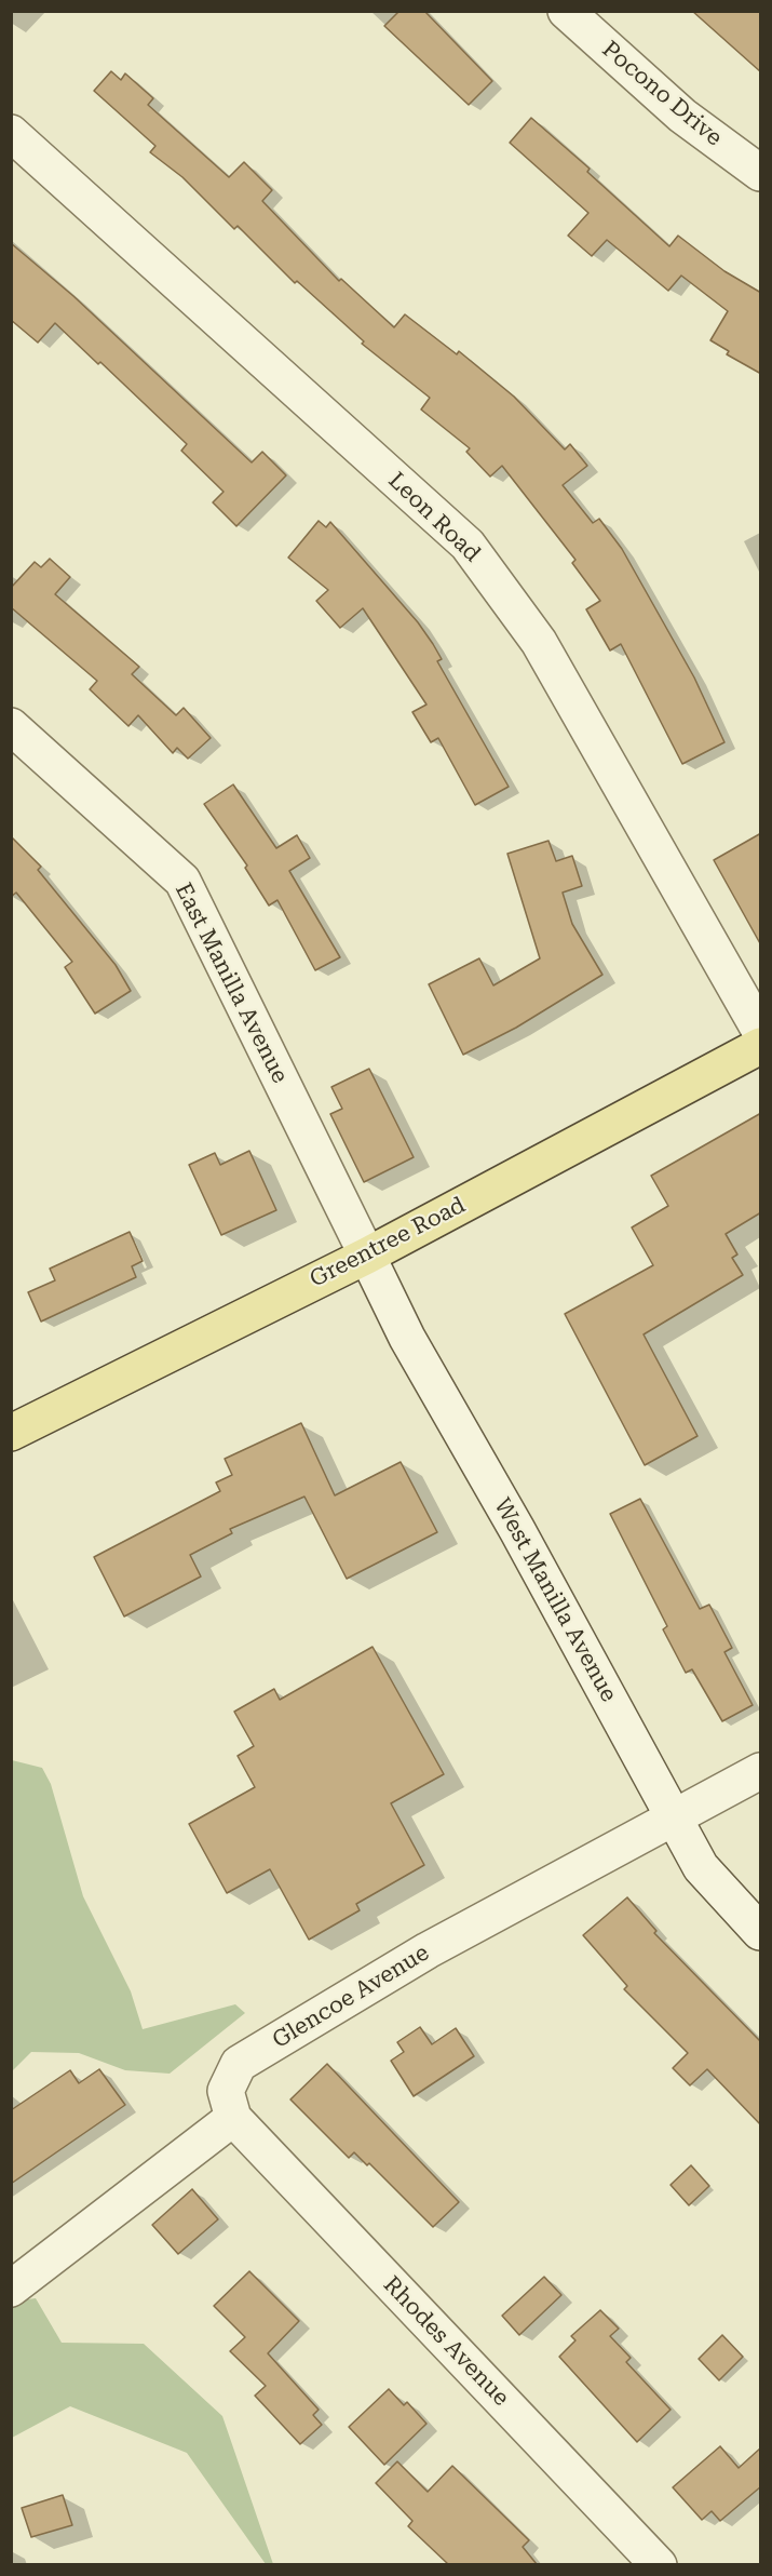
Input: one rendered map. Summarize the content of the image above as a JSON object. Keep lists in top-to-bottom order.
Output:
{
  "streets": {
    "main road": ["Greentree Road"],
    "street": [
      "Pocono Drive",
      "Leon Road",
      "East Manilla Avenue",
      "West Manilla Avenue",
      "Glencoe Avenue",
      "Rhodes Avenue"
    ]
  },
  "crossings": [
    ["East Manilla Avenue", "Greentree Road"],
    ["East Manilla Avenue", "West Manilla Avenue"],
    ["Greentree Road", "West Manilla Avenue"],
    ["West Manilla Avenue", "Glencoe Avenue"],
    ["Glencoe Avenue", "Rhodes Avenue"]
  ]
}
